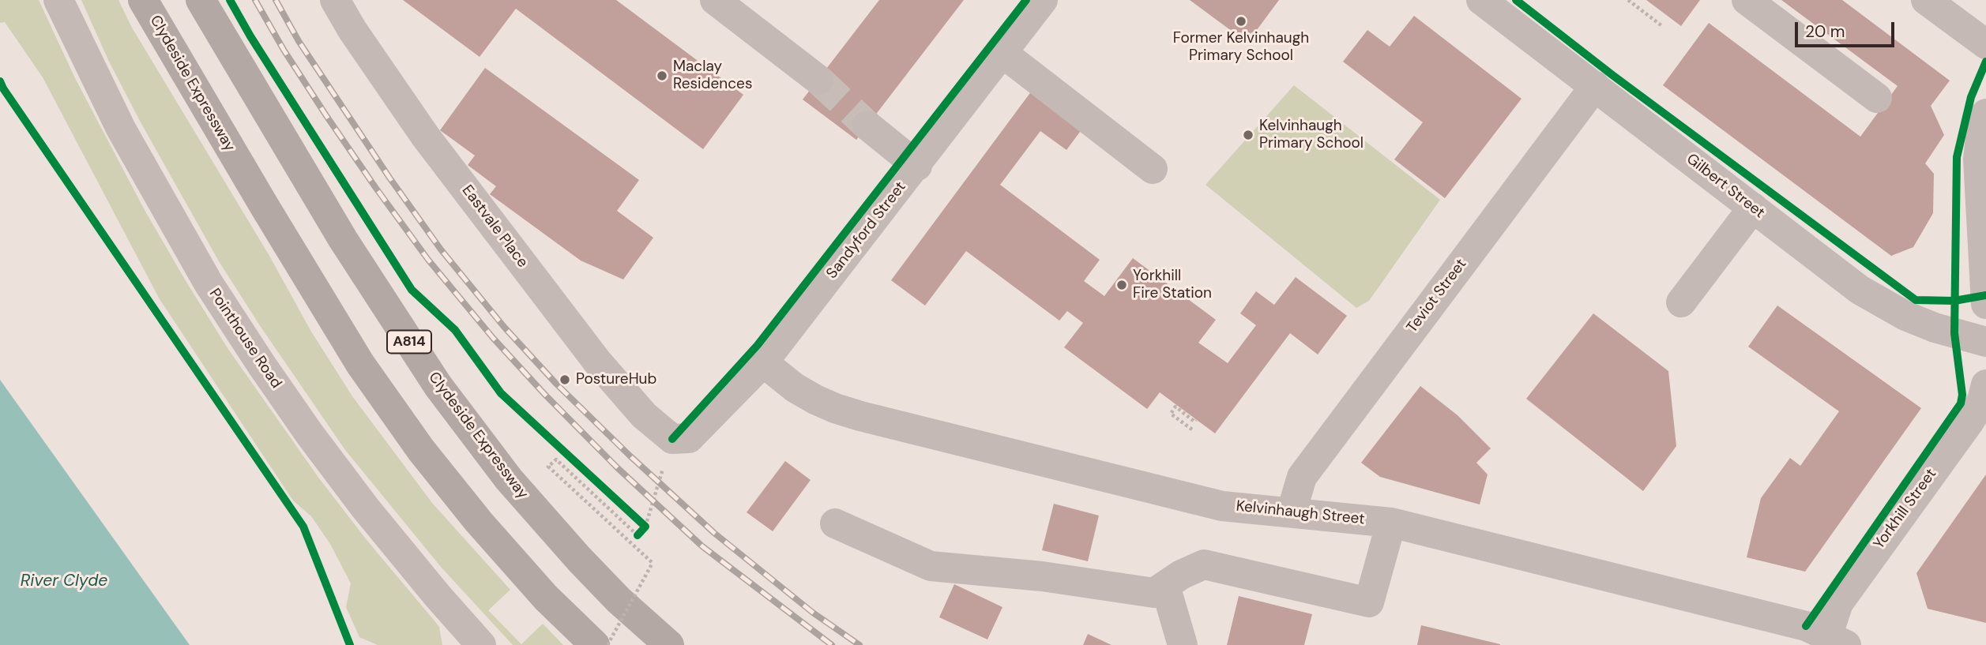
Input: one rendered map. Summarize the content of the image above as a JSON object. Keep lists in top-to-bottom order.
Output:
{
  "streets": {
    "main road": ["Clydeside Expressway", "A814"],
    "street": [
      "Gilbert Street",
      "Eastvale Place",
      "Sandyford Street",
      "Teviot Street",
      "Pointhouse Road",
      "Yorkhill Street",
      "Kelvinhaugh Street"
    ]
  },
  "crossings": [
    ["Gilbert Street", "Teviot Street"],
    ["Eastvale Place", "Sandyford Street"],
    ["Sandyford Street", "Kelvinhaugh Street"],
    ["Teviot Street", "Kelvinhaugh Street"],
    ["Yorkhill Street", "Kelvinhaugh Street"]
  ],
  "water": ["River Clyde"],
  "places": [
    "Former Kelvinhaugh Primary School",
    "Maclay Residences",
    "Kelvinhaugh Primary School",
    "Yorkhill Fire Station",
    "PostureHub"
  ],
  "scale_bar": "20 m"
}
